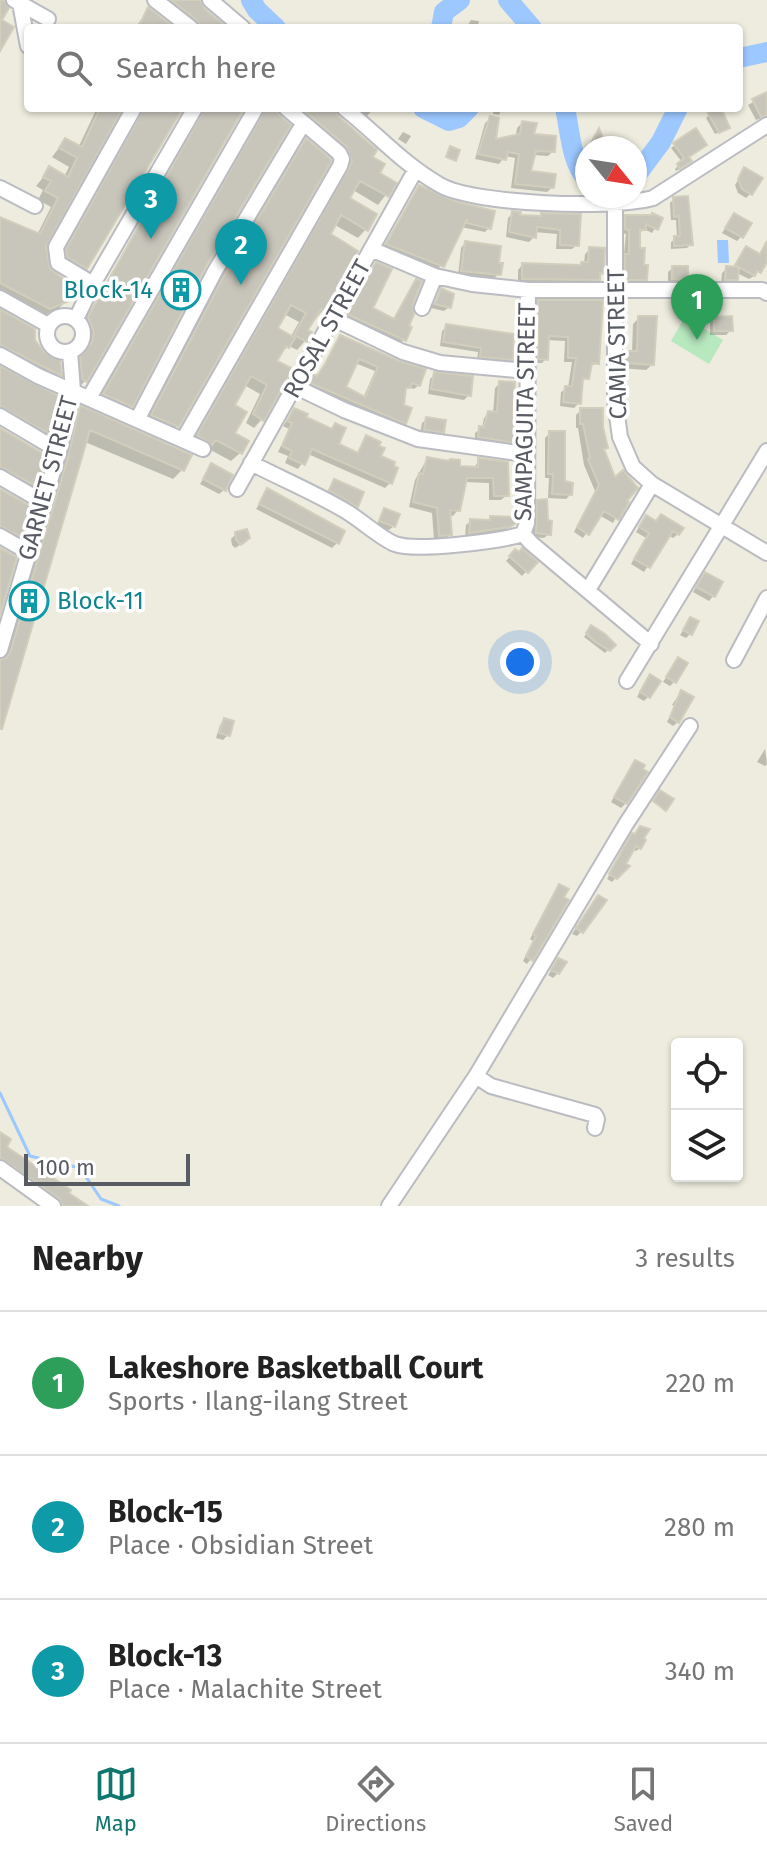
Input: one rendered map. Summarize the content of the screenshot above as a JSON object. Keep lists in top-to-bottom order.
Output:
{
  "streets": {
    "street": [
      "ROSAL STREET",
      "CAMIA STREET",
      "SAMPAGUITA STREET",
      "GARNET STREET"
    ]
  },
  "places": {
    "building": ["Block-14", "Block-11"]
  },
  "scale_bar": "100 m",
  "north": "bottom right",
  "page": {
    "search": "Search here",
    "pins": ["3", "2", "1"],
    "scale": "100 m",
    "heading": ["Nearby", "3 results"],
    "list": [
      {
        "mark": "1",
        "name": "Lakeshore Basketball Court",
        "note": "Sports · Ilang-ilang Street",
        "value": "220 m"
      },
      {
        "mark": "2",
        "name": "Block-15",
        "note": "Place · Obsidian Street",
        "value": "280 m"
      },
      {
        "mark": "3",
        "name": "Block-13",
        "note": "Place · Malachite Street",
        "value": "340 m"
      }
    ],
    "nav": ["Map", "Directions", "Saved"]
  }
}
